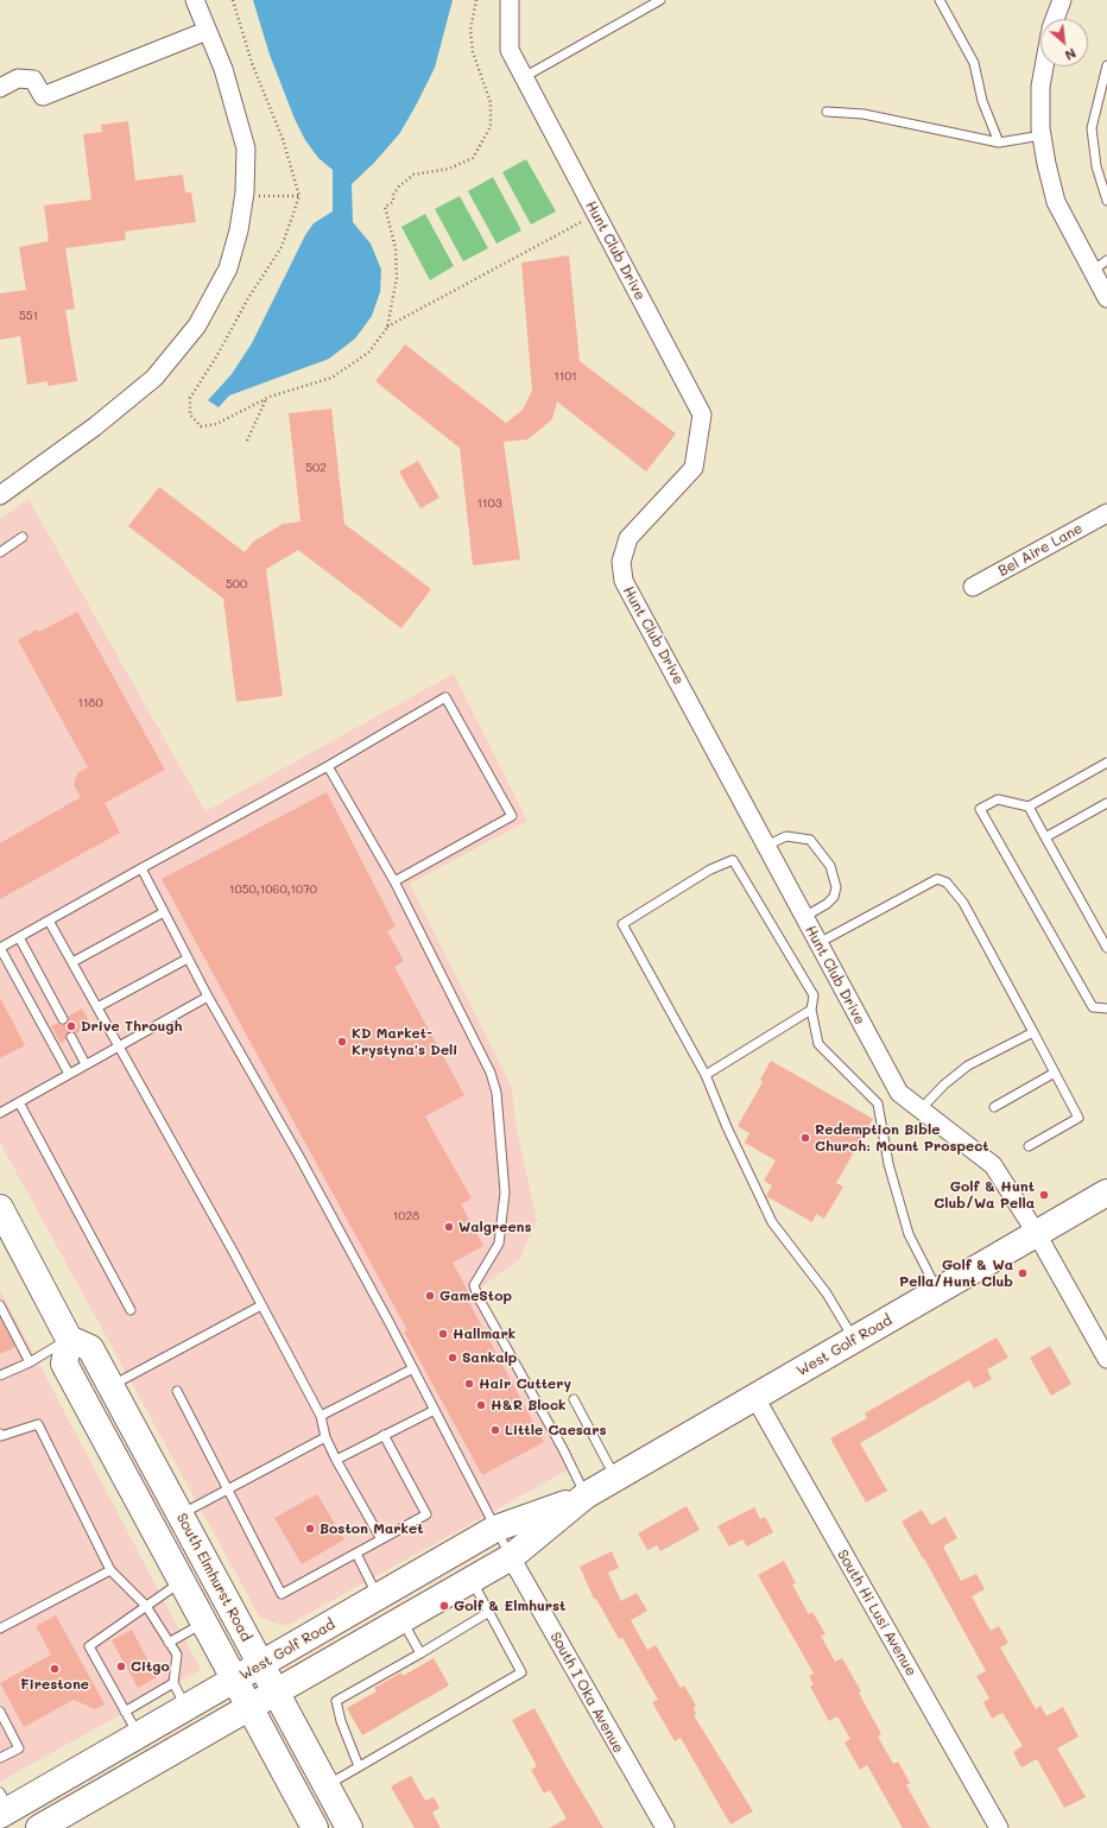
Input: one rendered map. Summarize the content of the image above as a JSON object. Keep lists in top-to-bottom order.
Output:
{
  "streets": {
    "main road": ["West Golf Road", "South Elmhurst Road"],
    "street": [
      "Hunt Club Drive",
      "Bel Aire Lane",
      "South Hi Lusi Avenue",
      "South I Oka Avenue"
    ]
  },
  "crossings": [
    ["Hunt Club Drive", "West Golf Road"],
    ["West Golf Road", "South Elmhurst Road"],
    ["West Golf Road", "South Hi Lusi Avenue"],
    ["West Golf Road", "South I Oka Avenue"]
  ],
  "places": [
    "Drive Through",
    "KD Market- Krystyna's Deli",
    "Redemption Bible Church: Mount Prospect",
    "Golf & Hunt Club/Wa Pella",
    "Walgreens",
    "Golf & Wa Pella/Hunt Club",
    "GameStop",
    "Hallmark",
    "Sankalp",
    "Hair Cuttery",
    "H&R Block",
    "Little Caesars",
    "Boston Market",
    "Golf & Elmhurst",
    "Citgo",
    "Firestone"
  ],
  "house_numbers": [
    "551",
    "1101",
    "502",
    "1103",
    "500",
    "1180",
    "1050,1060,1070",
    "1028"
  ],
  "north": "bottom right"
}
